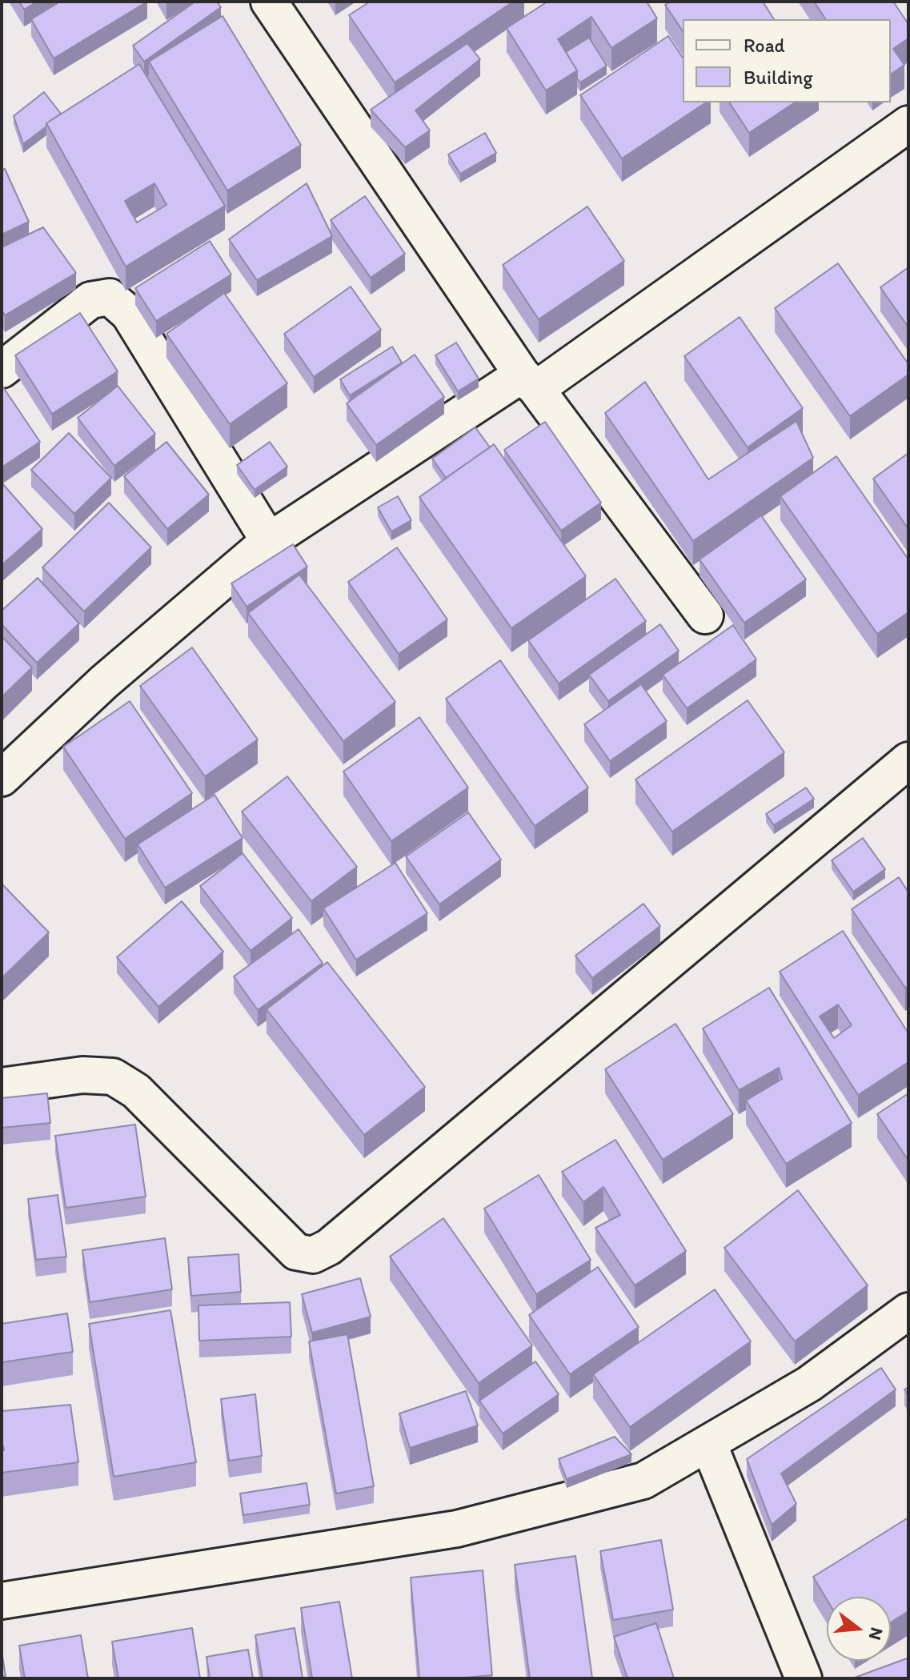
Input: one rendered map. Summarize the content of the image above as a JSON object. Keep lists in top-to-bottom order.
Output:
{
  "legend": ["Road", "Building"],
  "north": "right"
}
